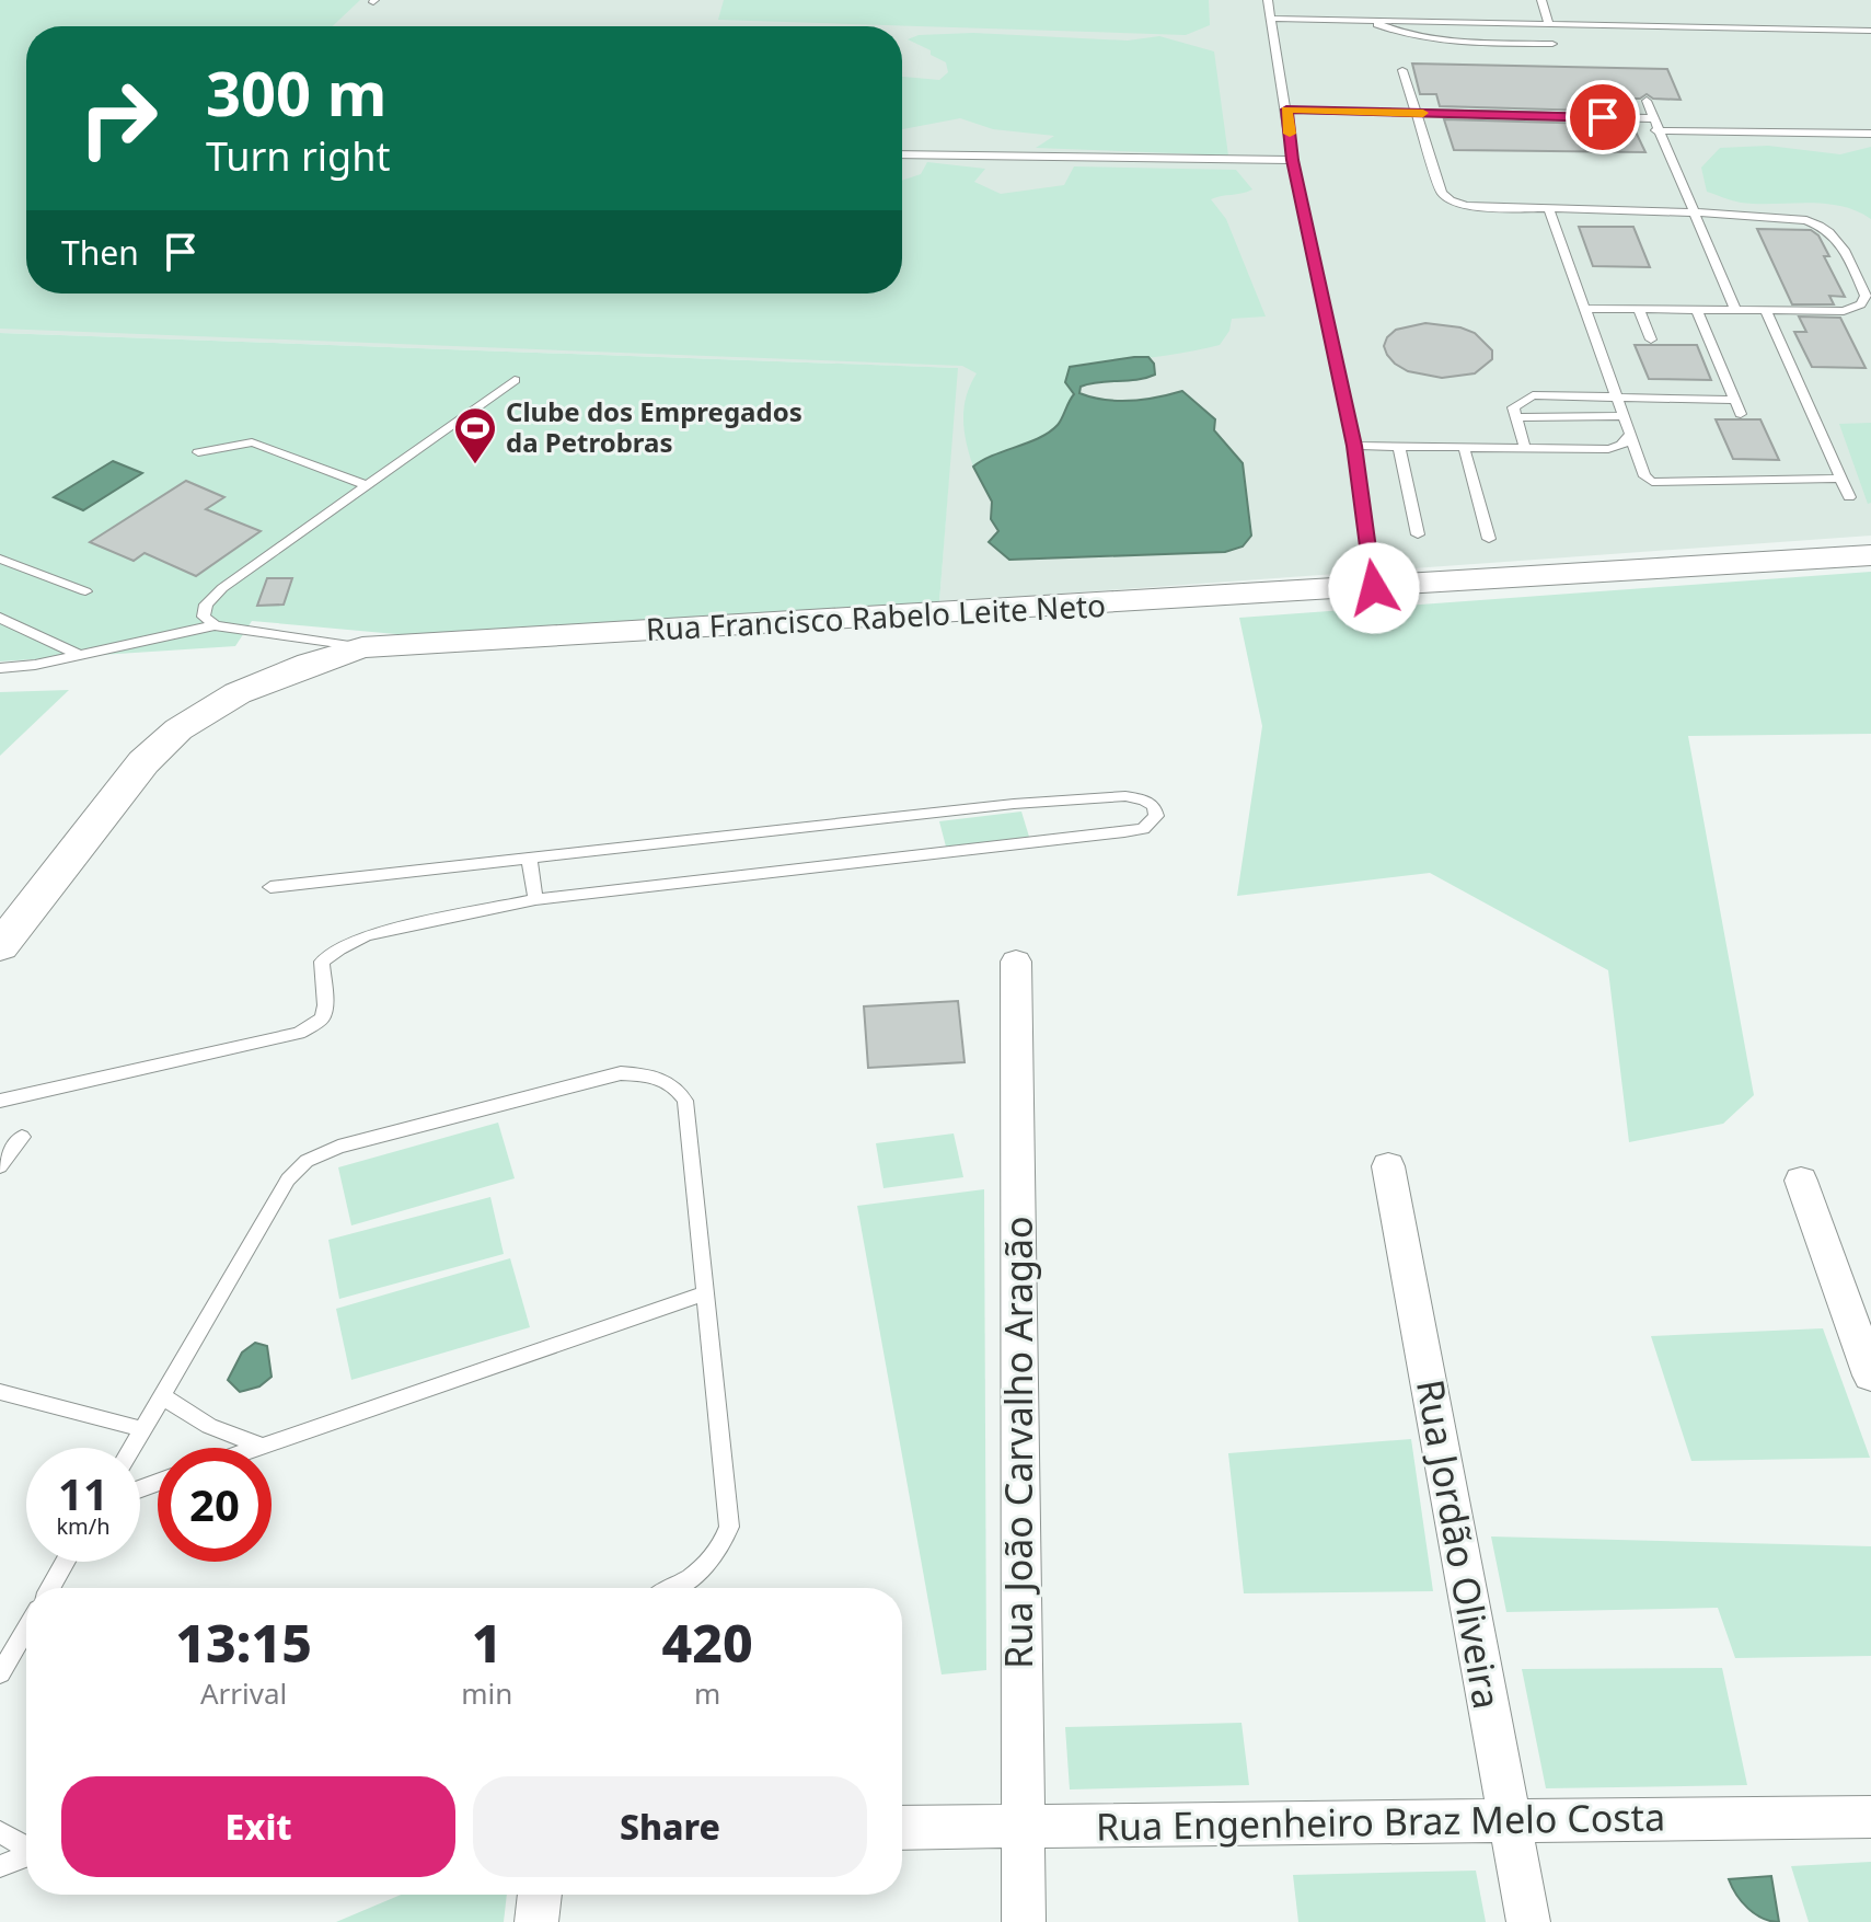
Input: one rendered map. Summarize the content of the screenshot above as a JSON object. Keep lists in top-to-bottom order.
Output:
{
  "streets": {
    "street": [
      "Rua Francisco Rabelo Leite Neto",
      "Rua João Carvalho Aragão",
      "Rua Jordão Oliveira",
      "Rua Engenheiro Braz Melo Costa"
    ]
  },
  "crossings": [
    ["Rua João Carvalho Aragão", "Rua Engenheiro Braz Melo Costa"],
    ["Rua Jordão Oliveira", "Rua Engenheiro Braz Melo Costa"]
  ],
  "places": {
    "sports": ["Clube dos Empregados da Petrobras"]
  },
  "page": {
    "turn": ["300 m", "Turn right"],
    "then": "Then",
    "speed": "11 km/h",
    "limit": "20",
    "eta": [
      "13:15",
      "Arrival",
      "1",
      "min",
      "420",
      "m"
    ],
    "buttons": ["Exit", "Share"]
  }
}
